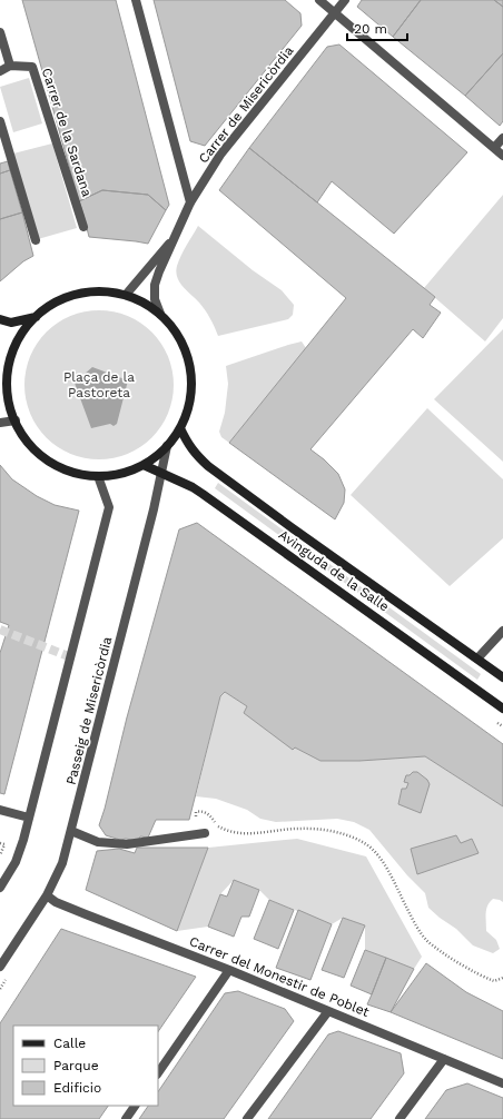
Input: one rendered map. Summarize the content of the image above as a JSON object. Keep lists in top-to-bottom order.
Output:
{
  "streets": {
    "street": [
      "Carrer de Misericòrdia",
      "Carrer de la Sardana",
      "Avinguda de la Salle",
      "Passeig de Misericòrdia",
      "Carrer del Monestir de Poblet"
    ]
  },
  "crossings": [
    ["Avinguda de la Salle", "Passeig de Misericòrdia"],
    ["Passeig de Misericòrdia", "Carrer del Monestir de Poblet"]
  ],
  "parks": ["Plaça de la Pastoreta"],
  "legend": ["Calle", "Parque", "Edificio"],
  "scale_bar": "20 m"
}
